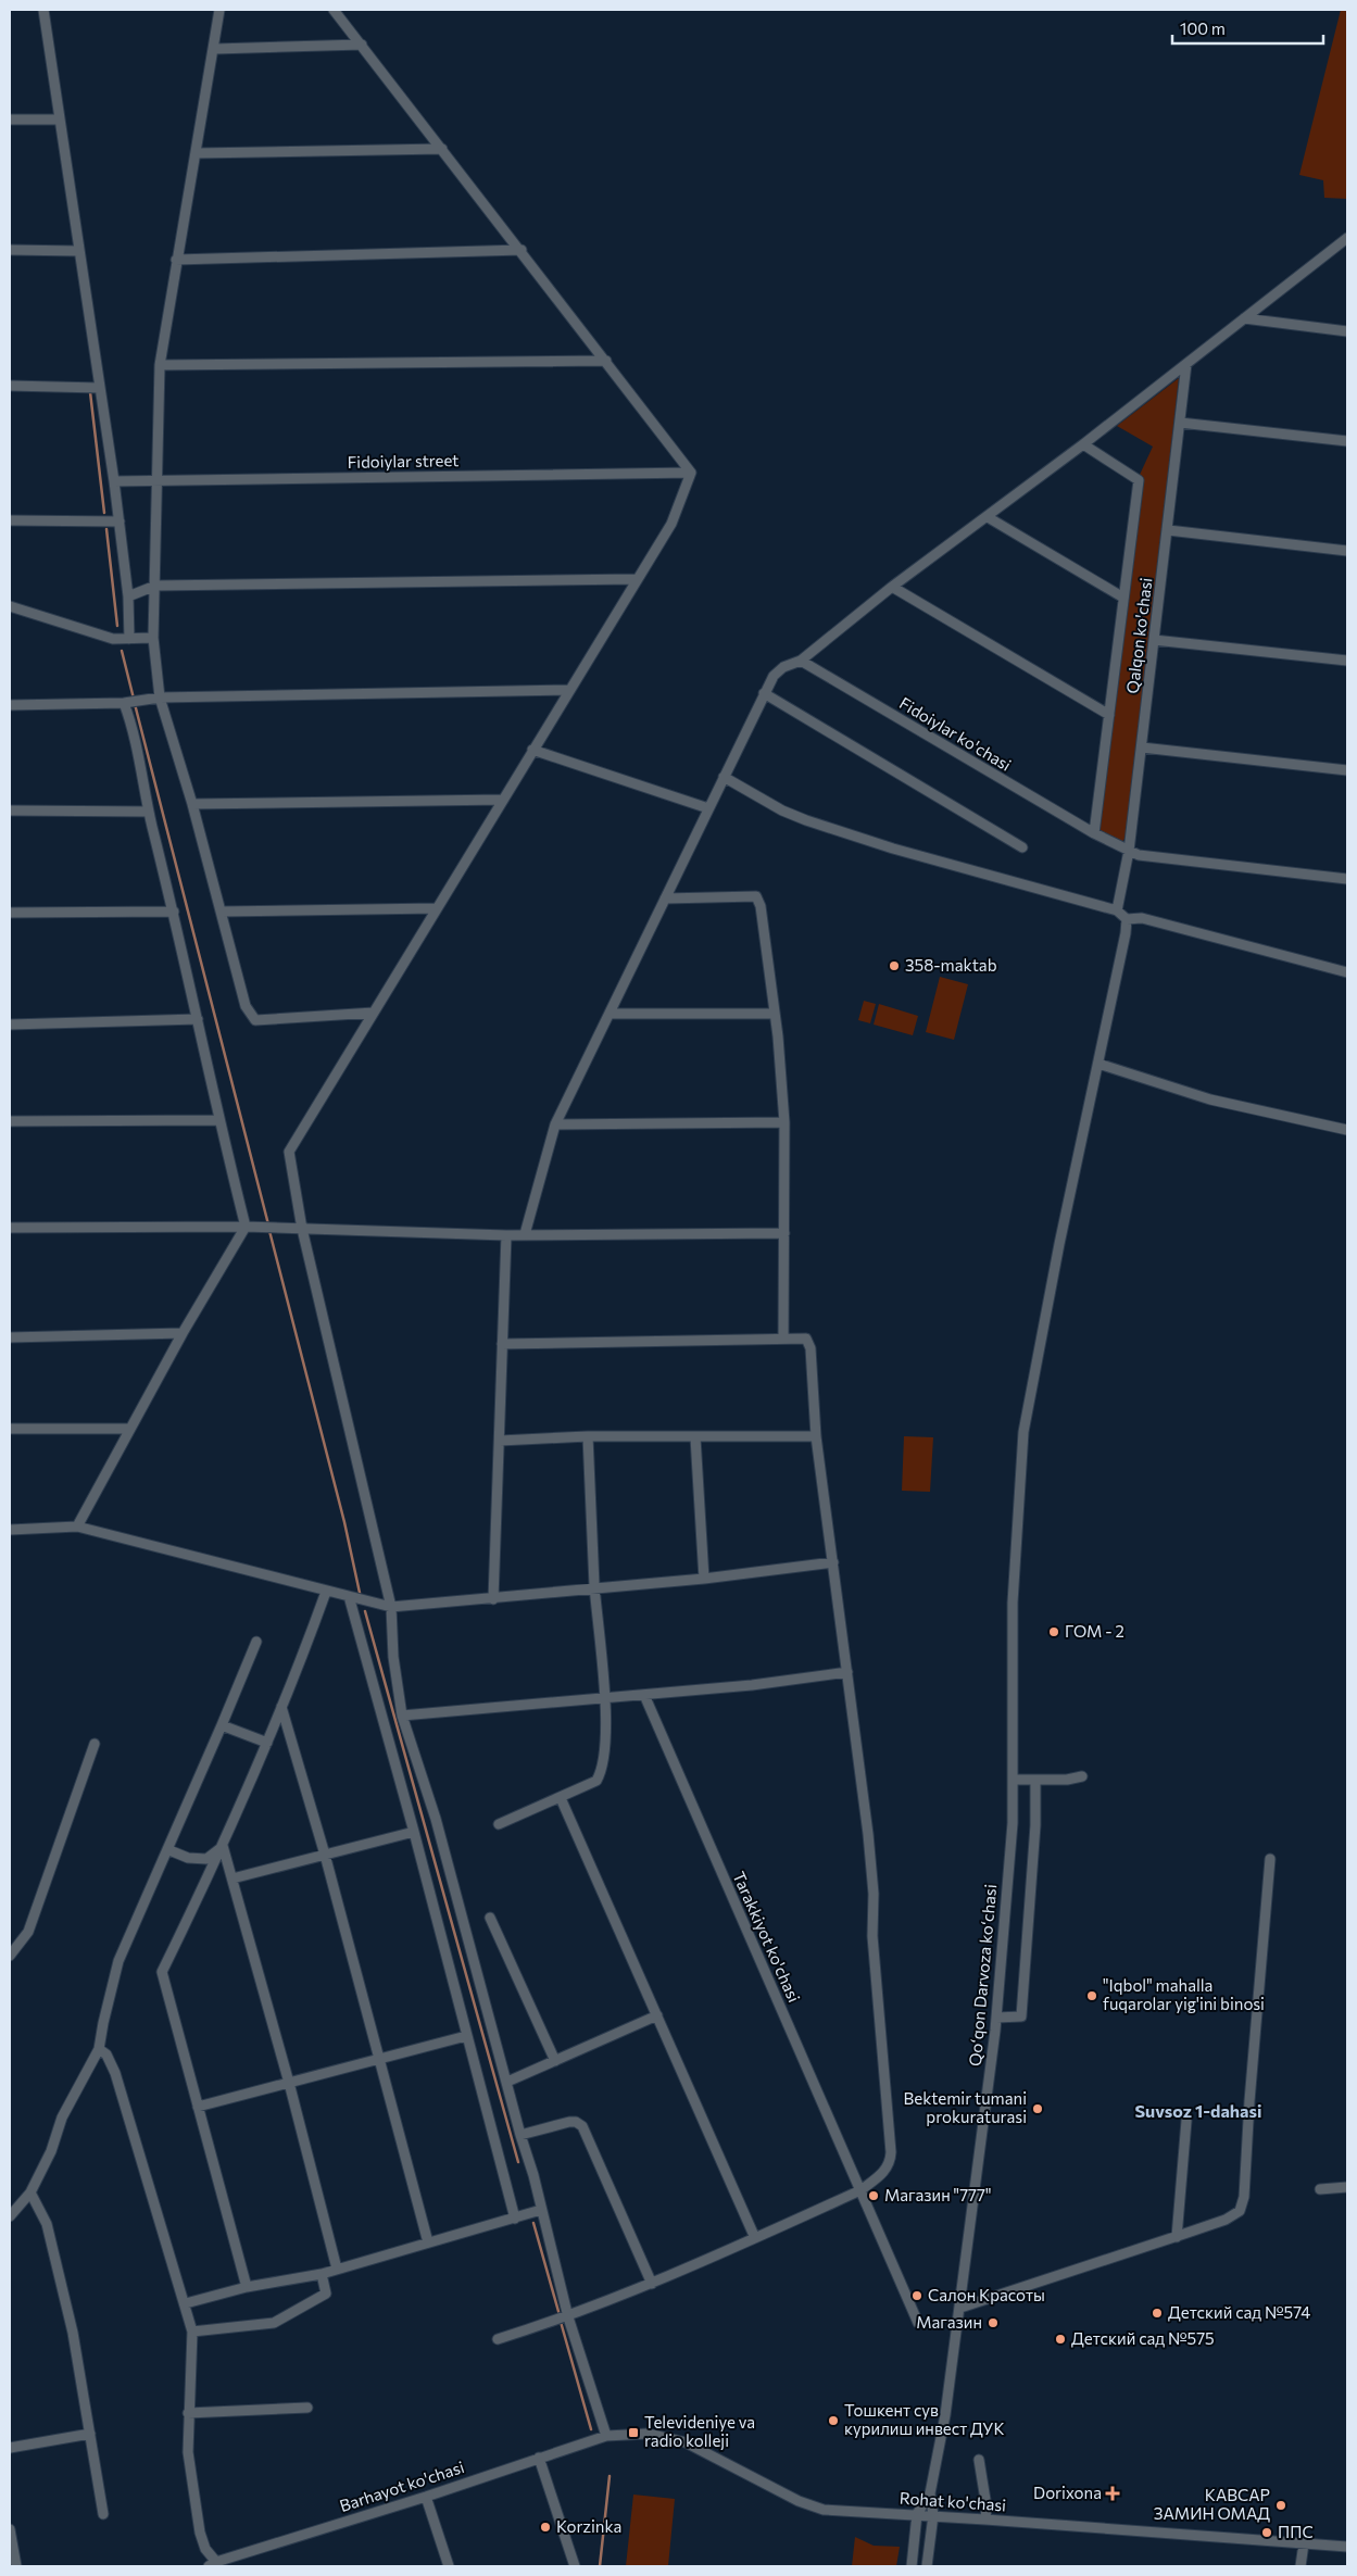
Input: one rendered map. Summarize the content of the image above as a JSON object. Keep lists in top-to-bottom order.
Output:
{
  "streets": {
    "street": [
      "Fidoiylar street",
      "Qalqon ko'chasi",
      "Fidoiylar ko'chasi",
      "Tarakkiyot ko'chasi",
      "Qoʻqon Darvoza koʻchasi",
      "Barhayot ko'chasi",
      "Rohat ko'chasi"
    ]
  },
  "crossings": [
    ["Qalqon ko'chasi", "Fidoiylar ko'chasi"],
    ["Qoʻqon Darvoza koʻchasi", "Rohat ko'chasi"],
    ["Barhayot ko'chasi", "Rohat ko'chasi"]
  ],
  "districts": ["Suvsoz 1-dahasi"],
  "places": {
    "other": [
      "358-maktab",
      "ГОМ - 2",
      "\"Iqbol\" mahalla fuqarolar yig'ini binosi",
      "Bektemir tumani prokuraturasi",
      "Магазин \"777\"",
      "Салон Красоты",
      "Детский сад №574",
      "Магазин",
      "Детский сад №575",
      "Тошкент сув курилиш инвест ДУК",
      "КАВСАР ЗАМИН ОМАД",
      "Korzinka",
      "ППС"
    ],
    "transit": ["Televideniye va radio kolleji"],
    "health": ["Dorixona"]
  },
  "scale_bar": "100 m"
}
